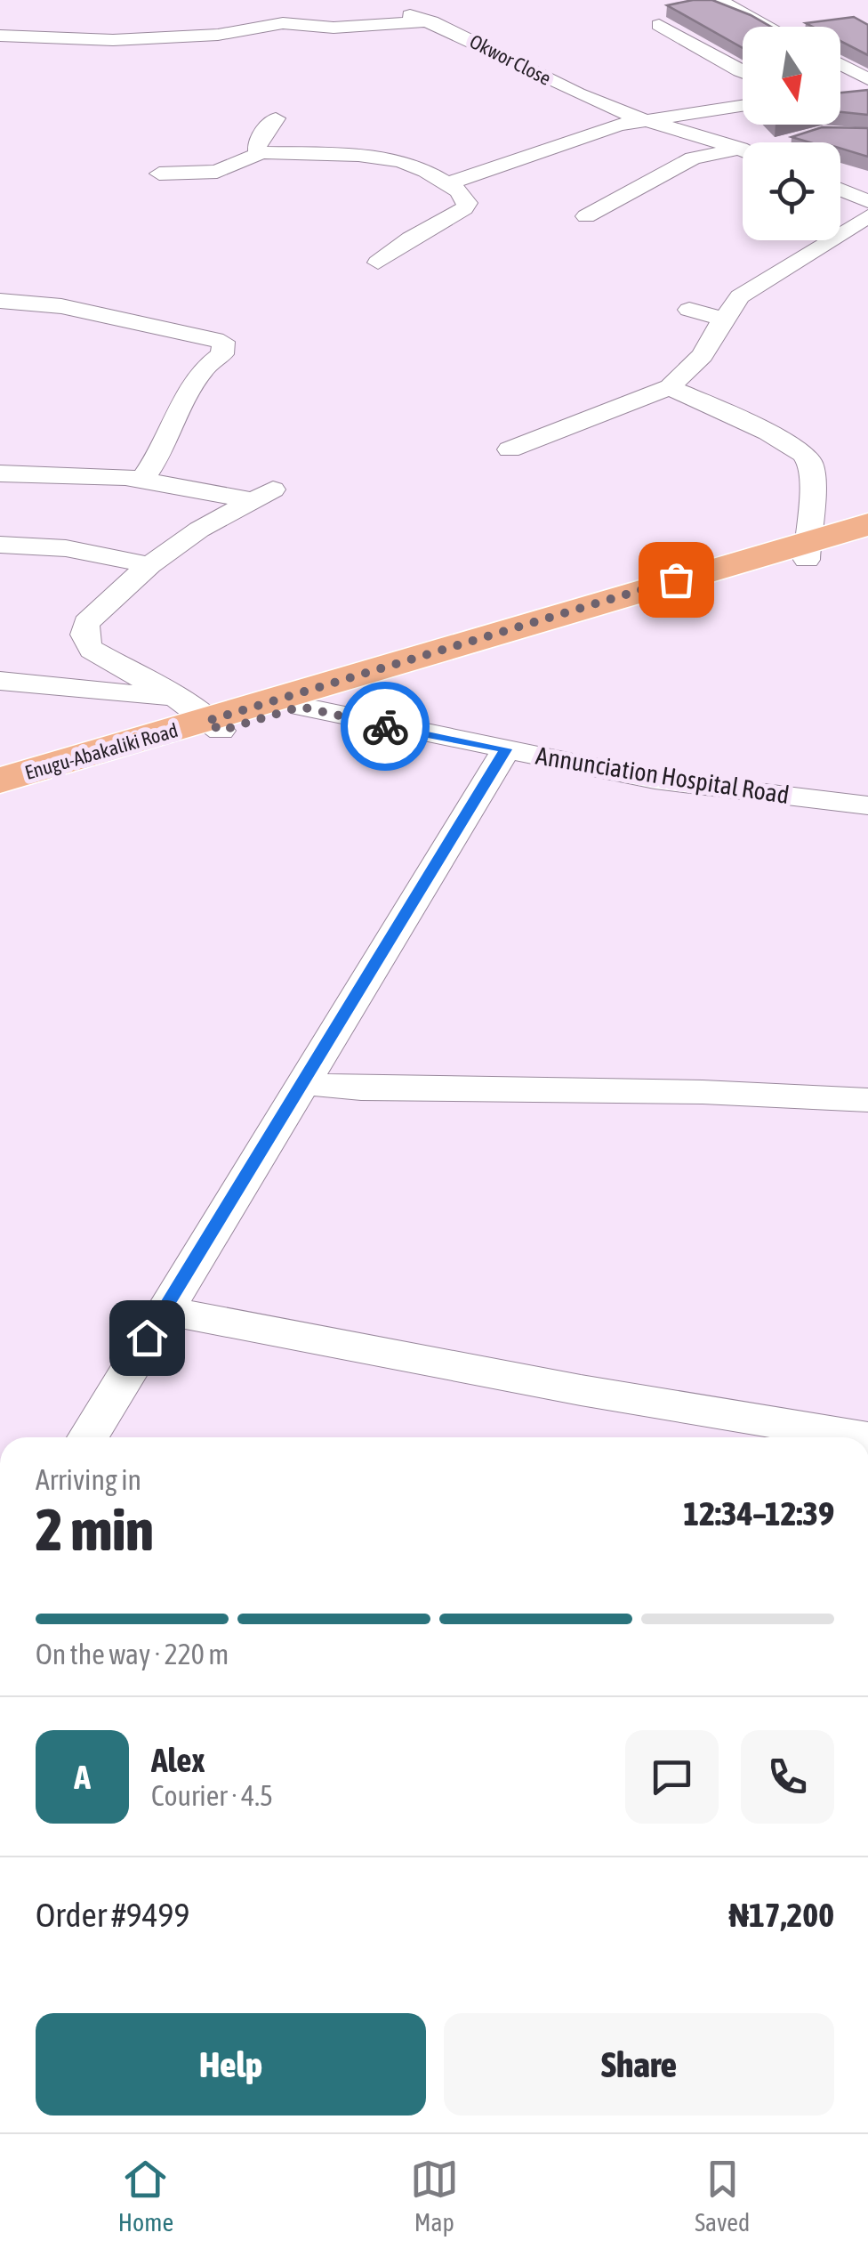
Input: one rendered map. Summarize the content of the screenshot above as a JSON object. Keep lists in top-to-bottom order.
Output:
{
  "streets": {
    "highway": ["Enugu-Abakaliki Road"],
    "street": ["Okwor Close", "Annunciation Hospital Road"]
  },
  "crossings": [
    ["Enugu-Abakaliki Road", "Annunciation Hospital Road"]
  ],
  "north": "bottom",
  "page": {
    "heading": ["2 min", "Arriving in", "12:34–12:39"],
    "panel": [
      "Alex",
      "Courier · 4.5",
      "Order #9499",
      "₦17,200"
    ],
    "bar": "On the way · 220 m",
    "round": "A",
    "buttons": ["Help", "Share"],
    "tabs": ["Home", "Map", "Saved"]
  }
}
